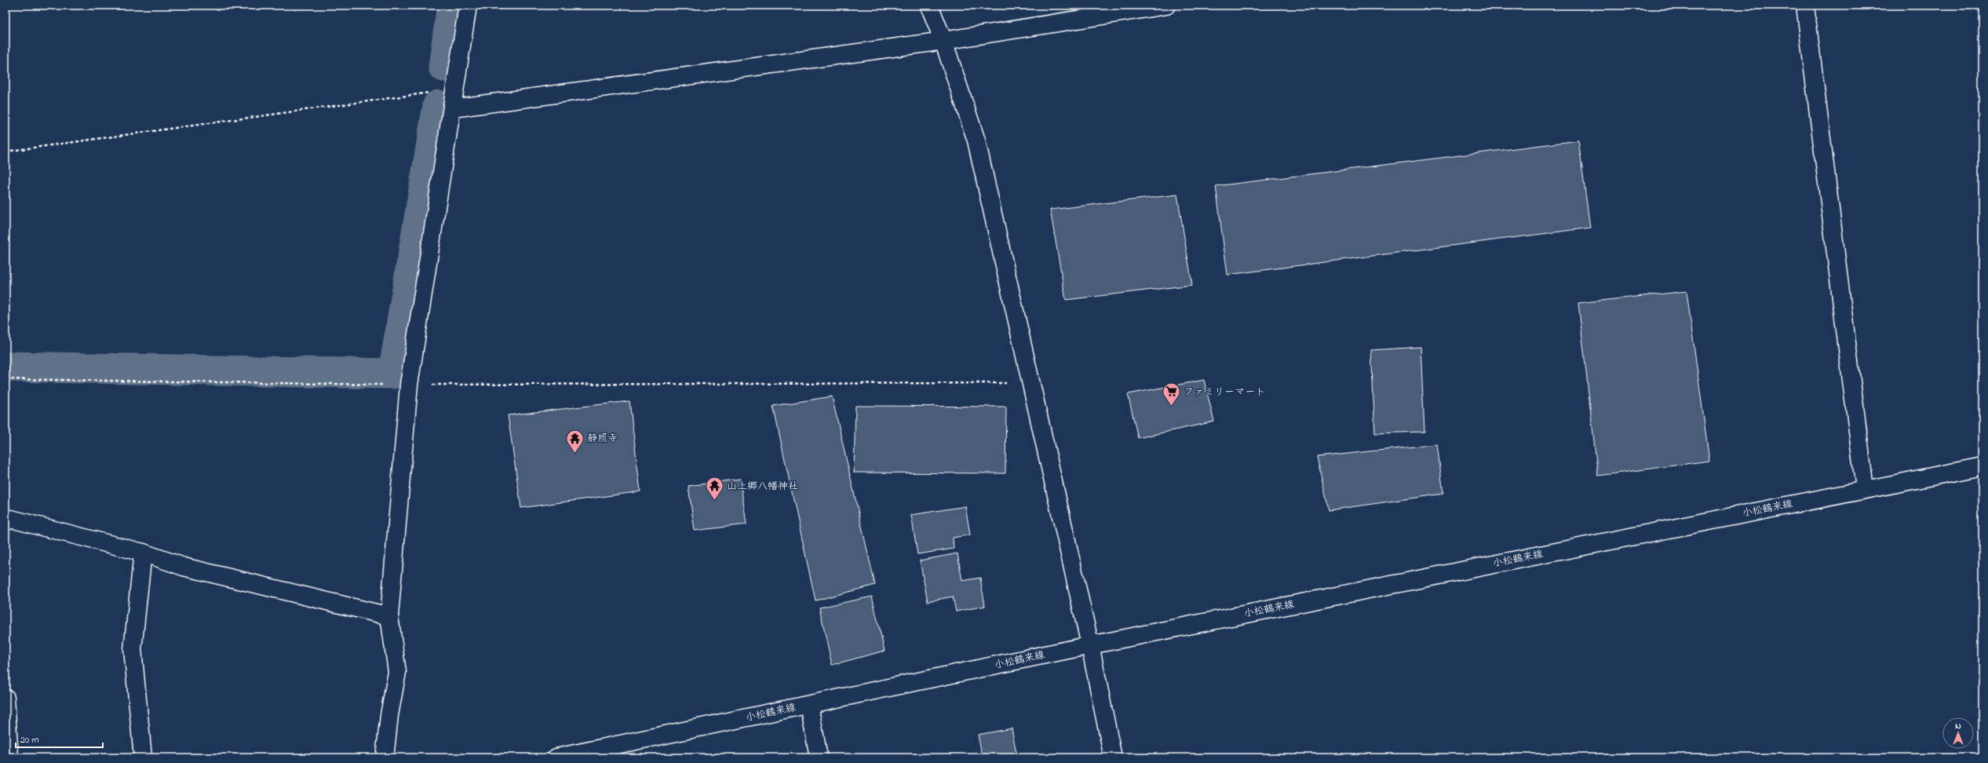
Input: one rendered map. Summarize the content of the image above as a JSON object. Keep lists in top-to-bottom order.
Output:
{
  "streets": {
    "street": ["小松鶴来線"]
  },
  "places": {
    "supermarket": ["ファミリーマート"],
    "temple": ["静照寺", "山上郷八幡神社"]
  },
  "scale_bar": "20 m",
  "north": "top"
}
